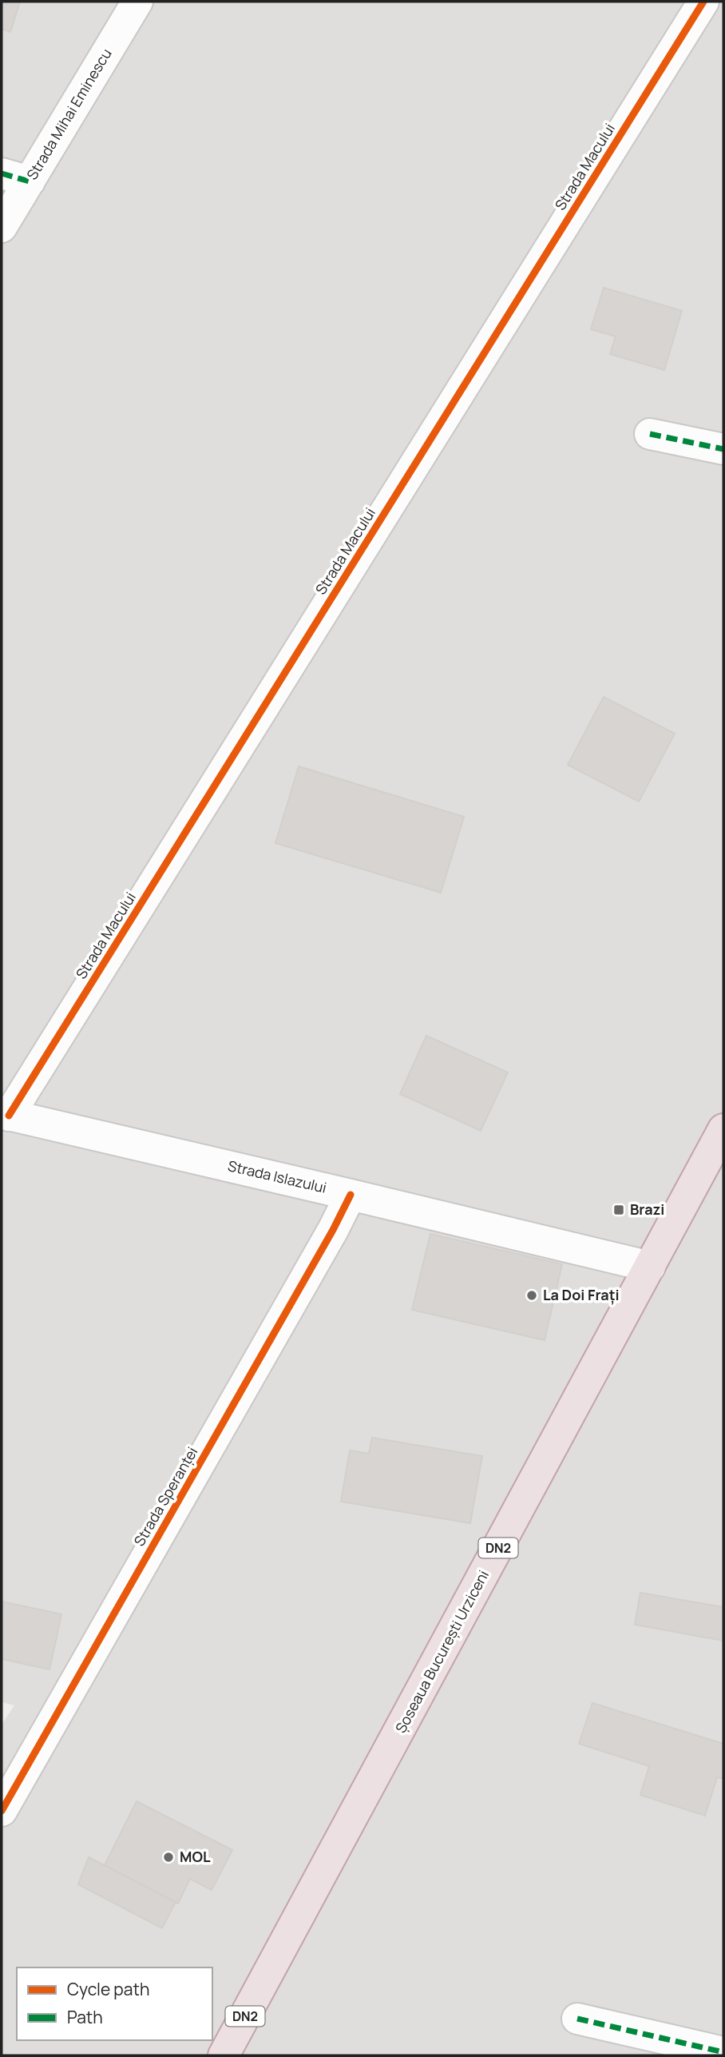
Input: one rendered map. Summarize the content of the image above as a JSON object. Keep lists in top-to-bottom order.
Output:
{
  "streets": {
    "highway": ["DN2", "Șoseaua București Urziceni"],
    "street": [
      "Strada Mihai Eminescu",
      "Strada Macului",
      "Strada Islazului",
      "Strada Speranței"
    ]
  },
  "crossings": [
    ["Strada Macului", "Strada Islazului"],
    ["Strada Islazului", "Strada Speranței"],
    ["Strada Islazului", "Șoseaua București Urziceni"]
  ],
  "places": {
    "transit": ["Brazi"],
    "other": ["La Doi Frați", "MOL"]
  },
  "legend": ["Cycle path", "Path"]
}
